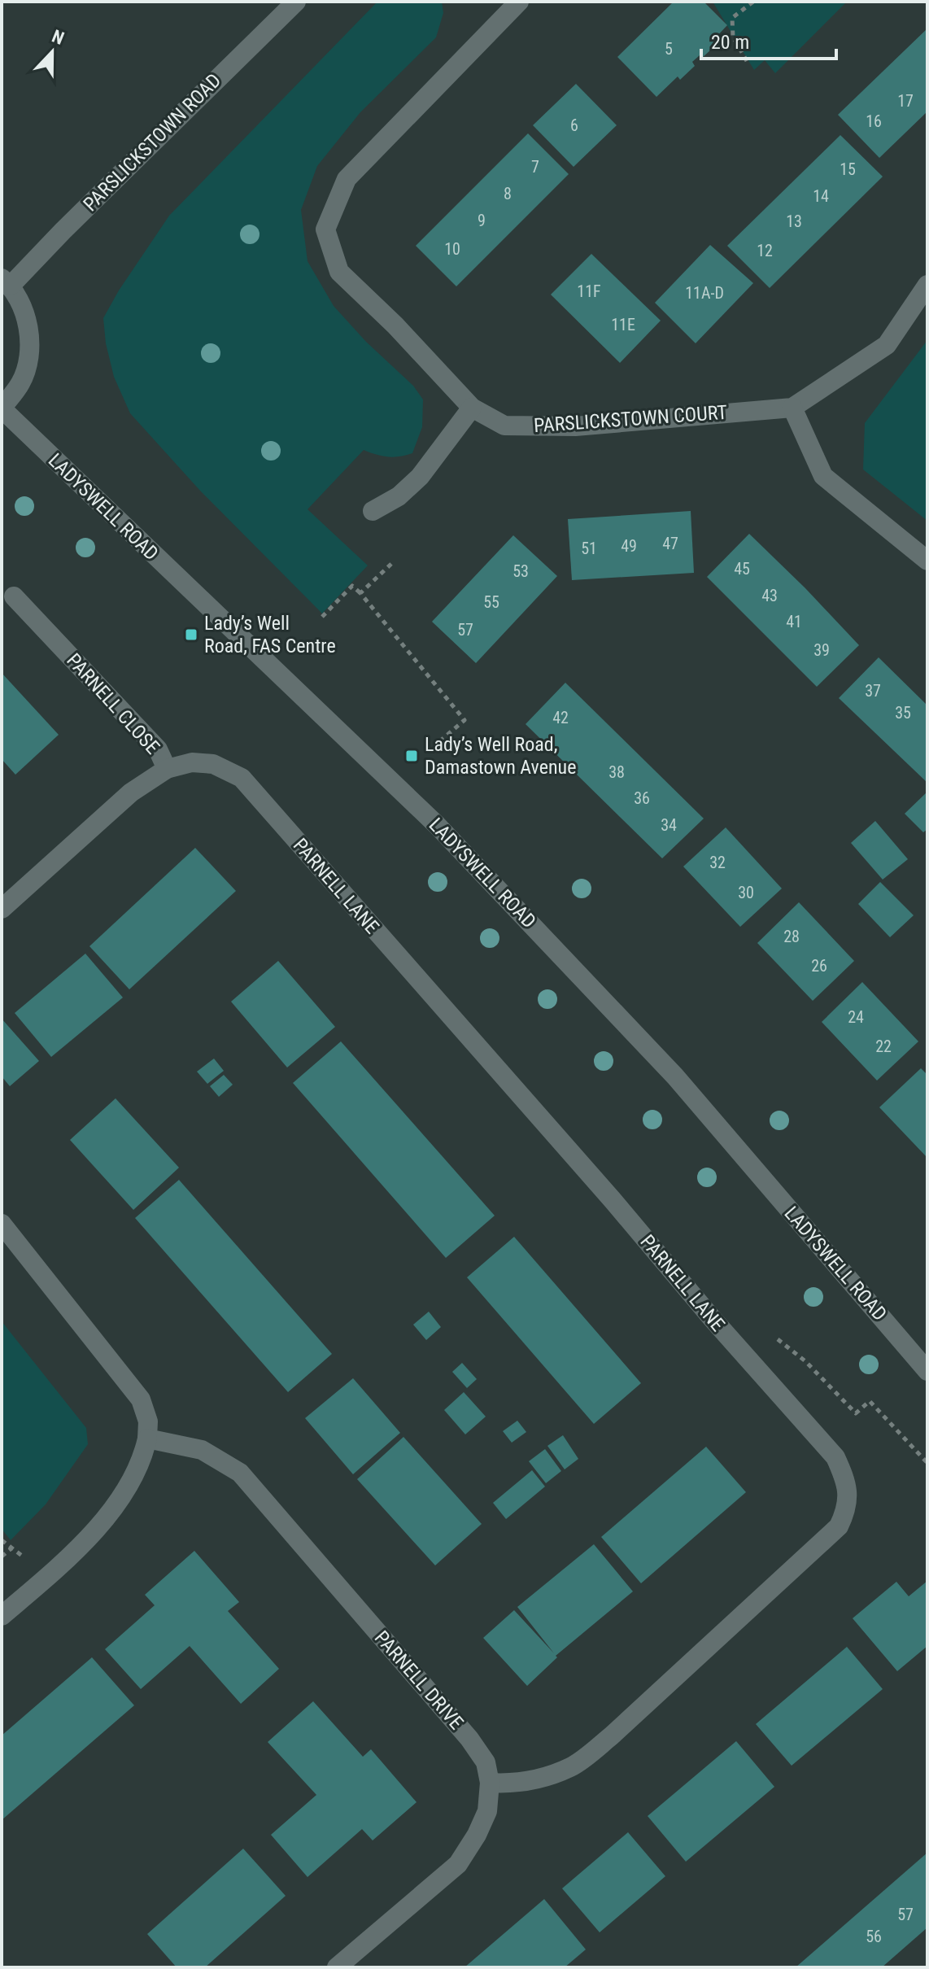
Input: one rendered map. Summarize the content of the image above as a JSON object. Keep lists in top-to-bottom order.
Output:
{
  "streets": {
    "street": [
      "PARSLICKSTOWN ROAD",
      "PARSLICKSTOWN COURT",
      "LADYSWELL ROAD",
      "PARNELL CLOSE",
      "PARNELL LANE",
      "PARNELL DRIVE"
    ]
  },
  "crossings": [
    ["PARNELL CLOSE", "PARNELL LANE"],
    ["PARNELL LANE", "PARNELL DRIVE"]
  ],
  "places": {
    "transit": ["Lady’s Well Road, FAS Centre", "Lady’s Well Road, Damastown Avenue"]
  },
  "house_numbers": [
    "5",
    "17",
    "16",
    "6",
    "7",
    "15",
    "8",
    "14",
    "9",
    "13",
    "10",
    "12",
    "11F",
    "11A-D",
    "11E",
    "47",
    "49",
    "51",
    "45",
    "53",
    "43",
    "55",
    "41",
    "57",
    "39",
    "37",
    "35",
    "42",
    "38",
    "36",
    "34",
    "32",
    "30",
    "28",
    "26",
    "24",
    "22",
    "57",
    "56"
  ],
  "scale_bar": "20 m",
  "north": "top"
}
